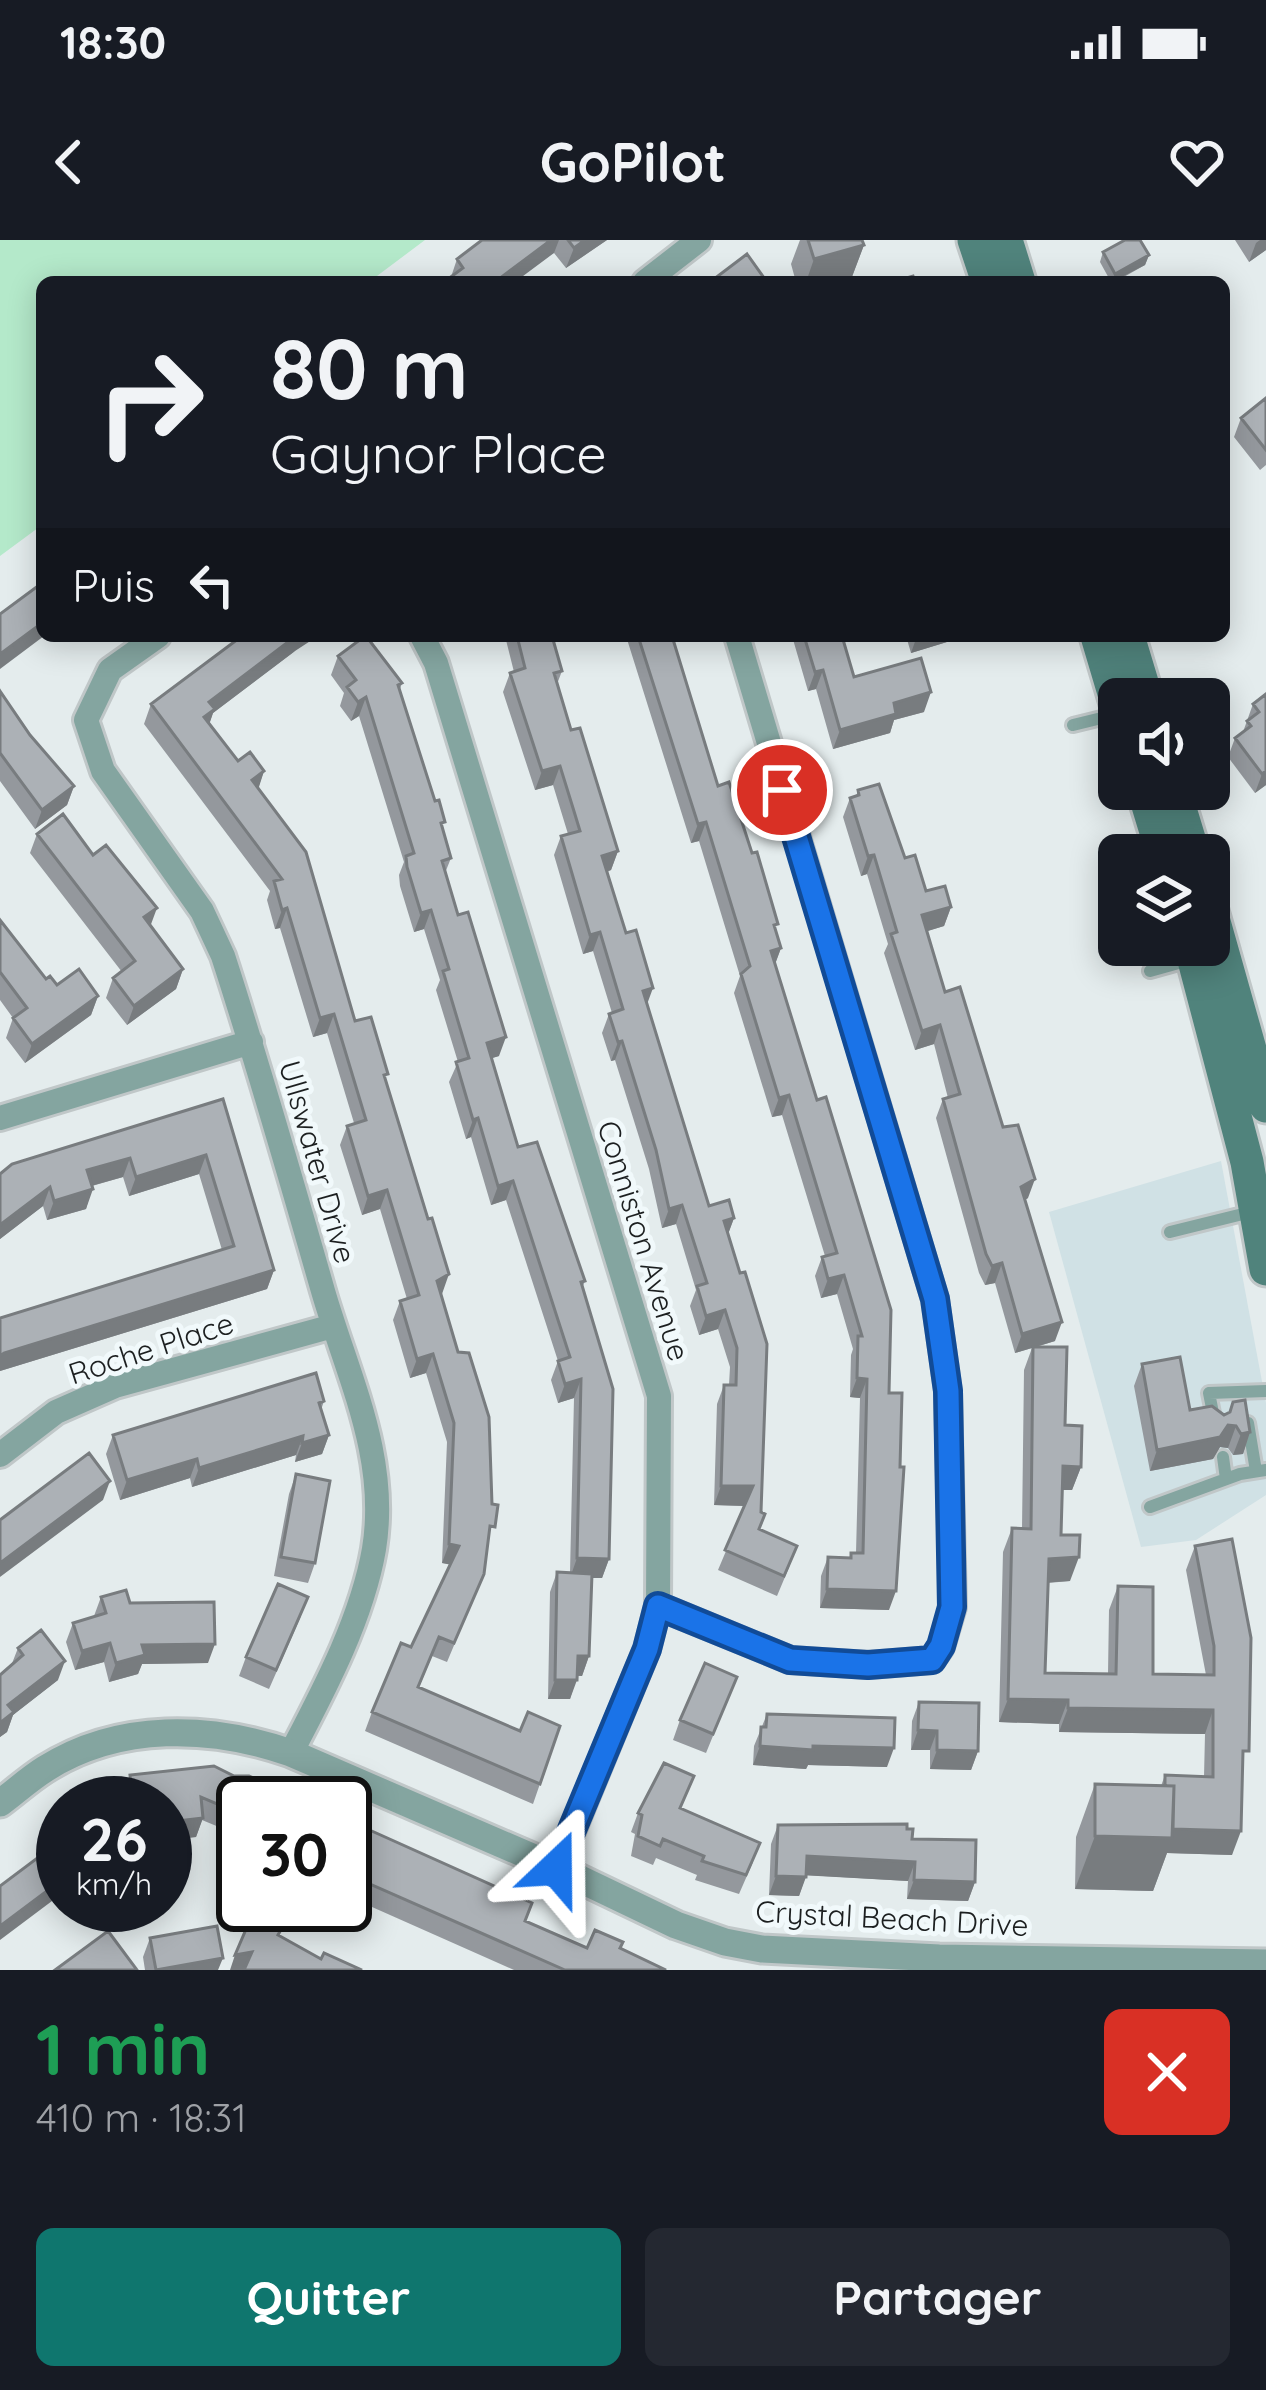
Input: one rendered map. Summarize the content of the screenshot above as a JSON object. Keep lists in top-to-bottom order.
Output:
{
  "streets": {
    "street": [
      "Ullswater Drive",
      "Conniston Avenue",
      "Roche Place",
      "Crystal Beach Drive"
    ]
  },
  "crossings": [
    ["Ullswater Drive", "Roche Place"],
    ["Ullswater Drive", "Crystal Beach Drive"],
    ["Conniston Avenue", "Crystal Beach Drive"]
  ],
  "page": {
    "status": "18:30",
    "header": "GoPilot",
    "turn": ["80 m", "Gaynor Place"],
    "then": "Puis",
    "speed": "26 km/h",
    "limit": "30",
    "heading": ["1 min", "410 m · 18:31"],
    "buttons": ["Quitter", "Partager"]
  }
}
